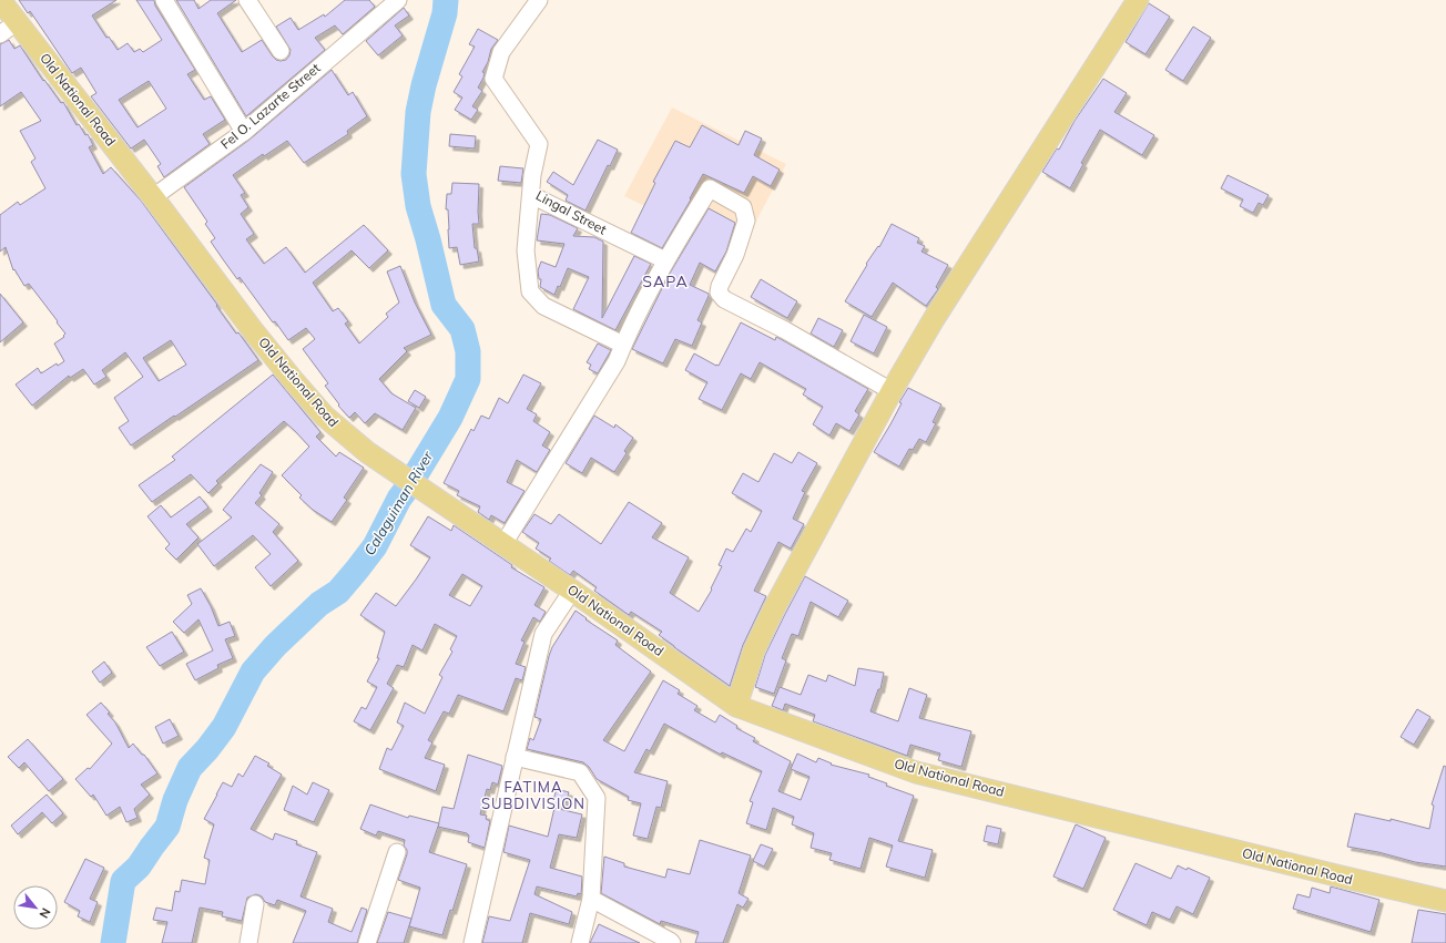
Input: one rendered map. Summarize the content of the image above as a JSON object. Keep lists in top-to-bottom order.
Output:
{
  "streets": {
    "main road": ["Old National Road"],
    "street": ["Fel O. Lazarte Street", "Lingal Street"]
  },
  "crossings": [
    ["Old National Road", "Fel O. Lazarte Street"]
  ],
  "districts": ["SAPA", "FATIMA SUBDIVISION"],
  "water": ["Calaguiman River"],
  "north": "bottom right"
}
